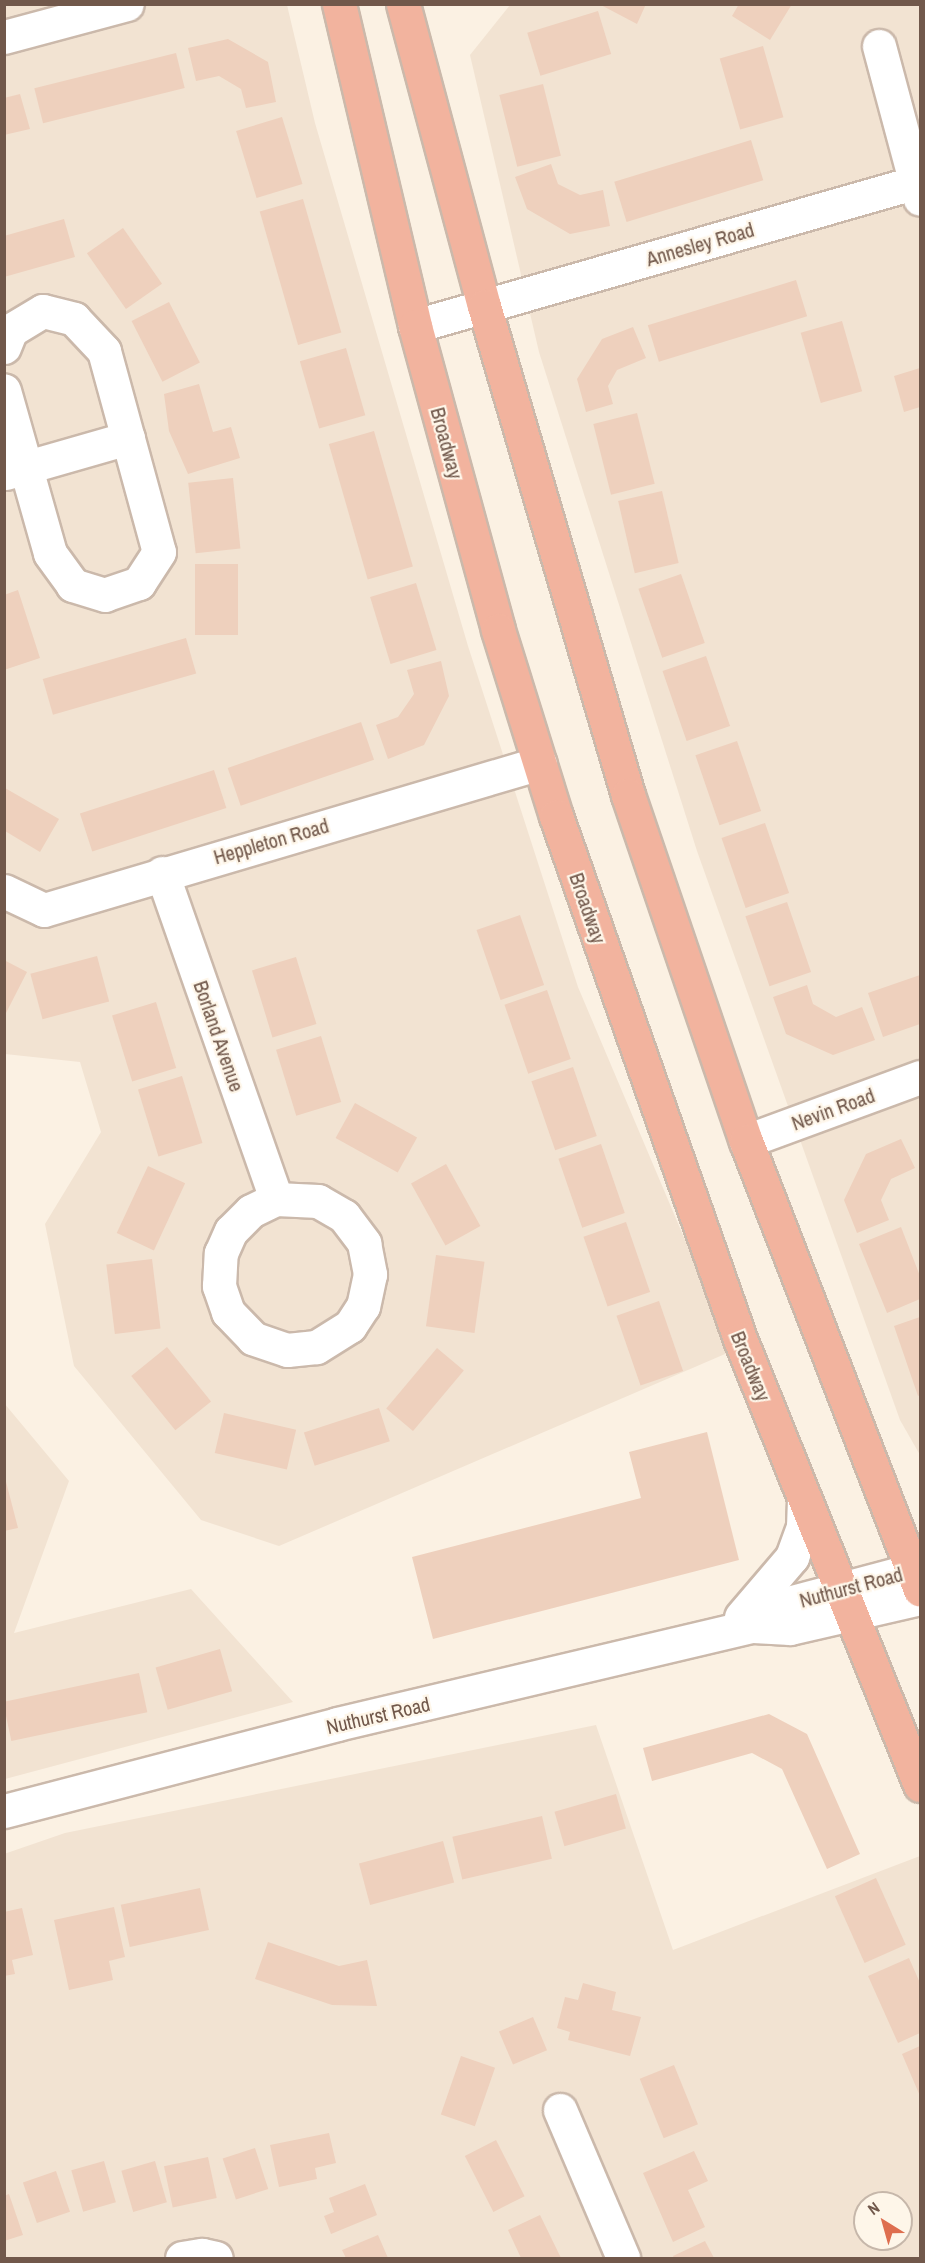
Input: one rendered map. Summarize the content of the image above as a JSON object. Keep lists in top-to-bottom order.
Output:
{
  "streets": {
    "highway": ["Broadway"],
    "street": [
      "Annesley Road",
      "Heppleton Road",
      "Borland Avenue",
      "Nevin Road",
      "Nuthurst Road"
    ]
  },
  "crossings": [
    ["Annesley Road", "Broadway"],
    ["Broadway", "Heppleton Road"],
    ["Broadway", "Nuthurst Road"],
    ["Heppleton Road", "Borland Avenue"]
  ],
  "north": "top left"
}
